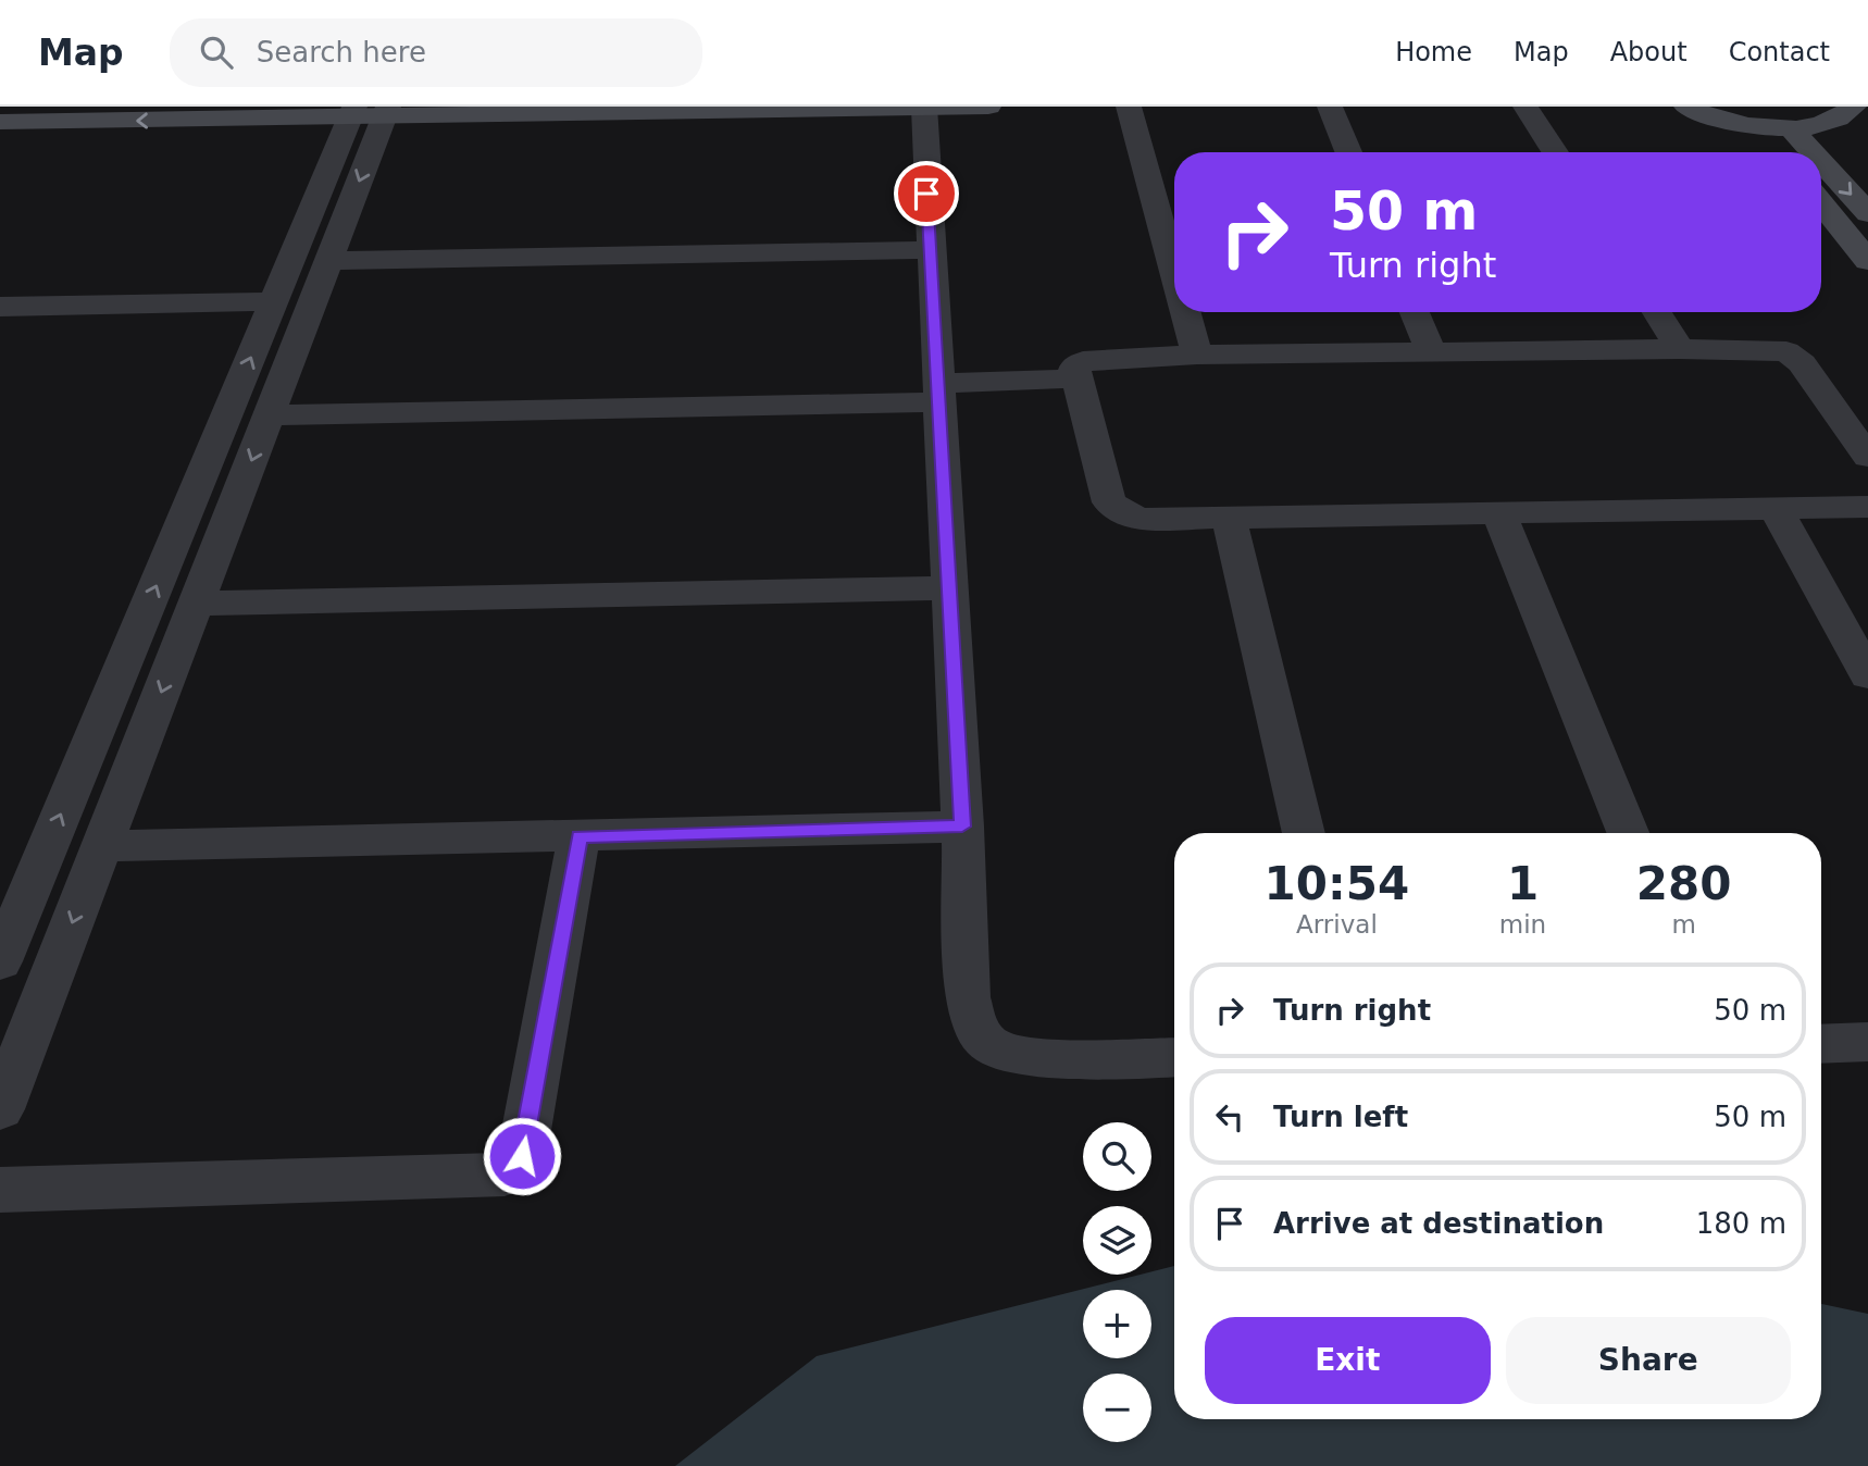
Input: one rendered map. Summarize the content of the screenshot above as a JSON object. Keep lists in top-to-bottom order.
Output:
{
  "page": {
    "header": "Map",
    "search": "Search here",
    "nav": [
      "Home",
      "Map",
      "About",
      "Contact"
    ],
    "turn": ["50 m", "Turn right"],
    "eta": [
      "10:54",
      "Arrival",
      "1",
      "min",
      "280",
      "m"
    ],
    "list": [
      {
        "name": "Turn right",
        "value": "50 m"
      },
      {
        "name": "Turn left",
        "value": "50 m"
      },
      {
        "name": "Arrive at destination",
        "value": "180 m"
      }
    ],
    "map_buttons": ["+", "−"],
    "buttons": ["Exit", "Share"]
  }
}
